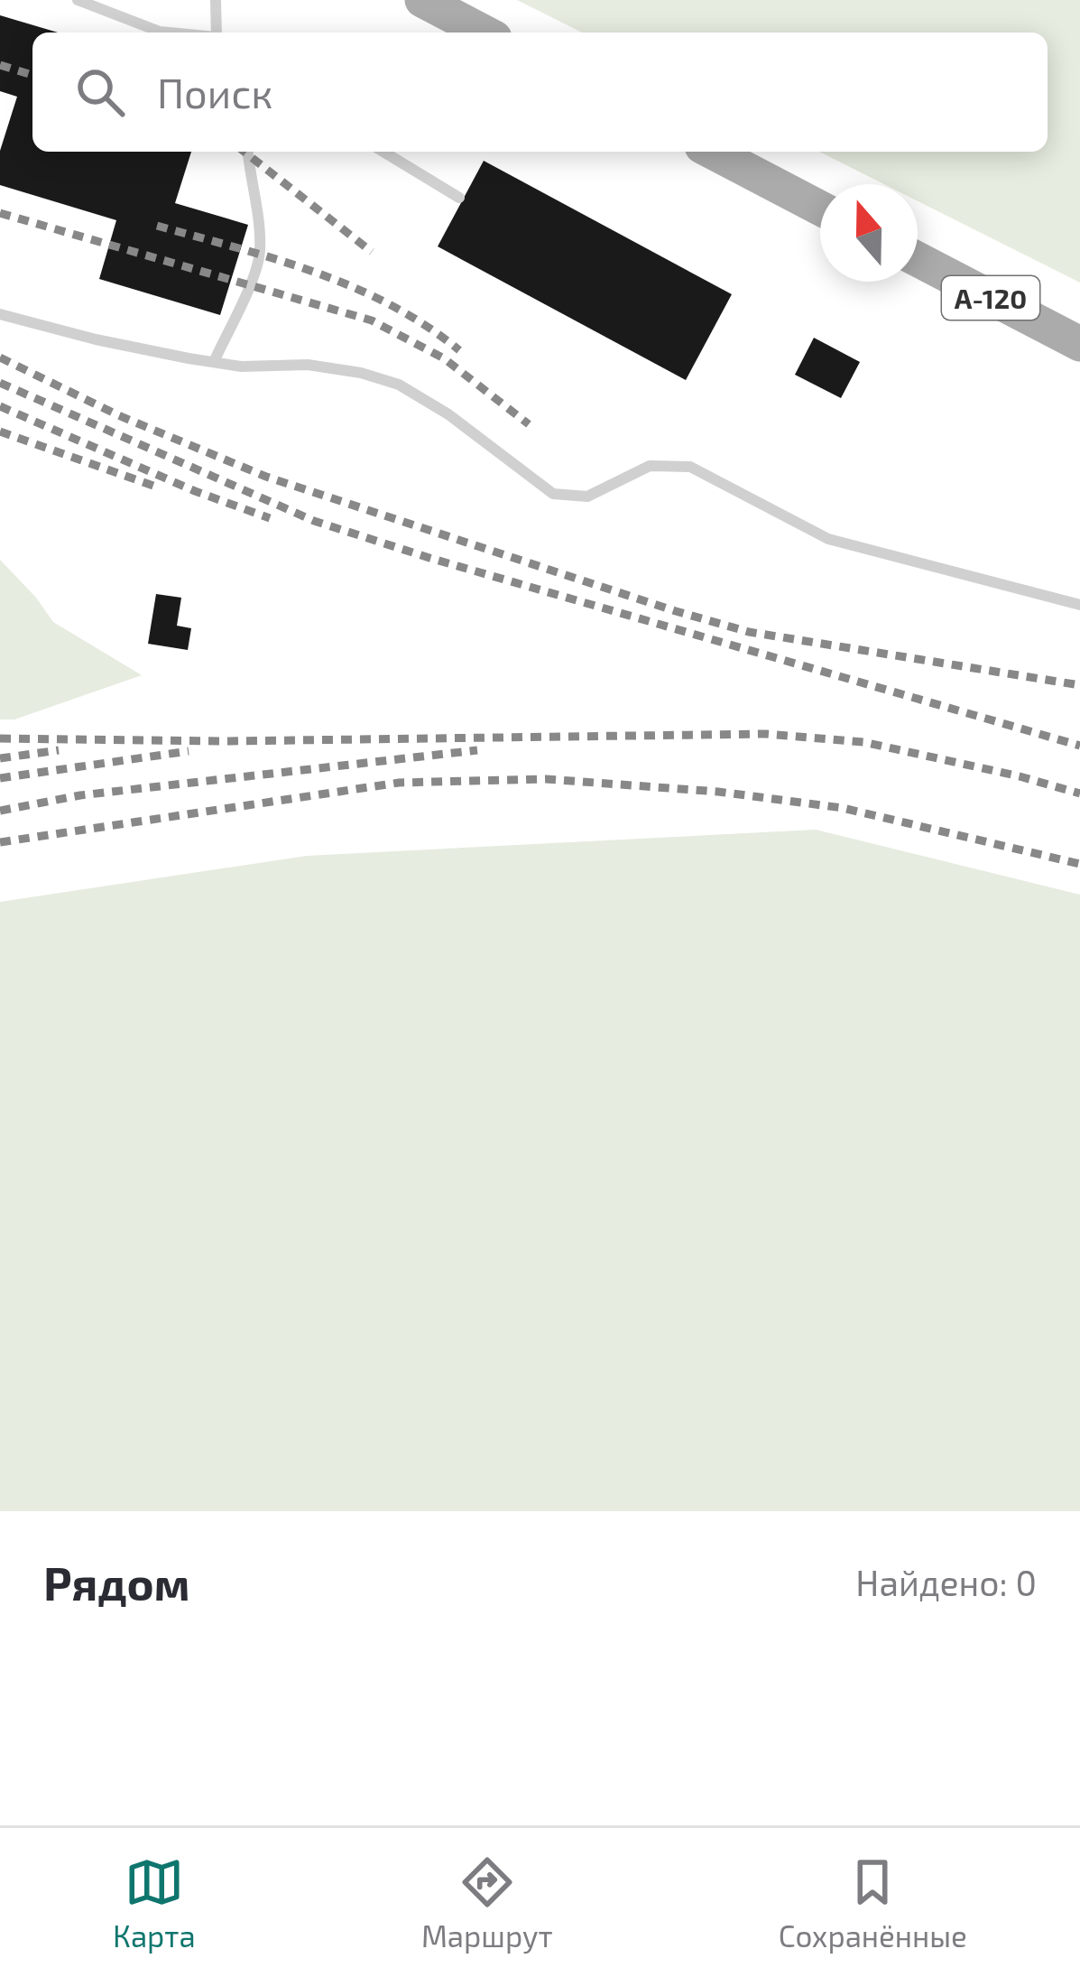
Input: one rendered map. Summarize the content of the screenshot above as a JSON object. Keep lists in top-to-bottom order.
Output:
{
  "streets": {
    "main road": ["А-120"]
  },
  "north": "top",
  "page": {
    "search": "Поиск",
    "heading": ["Рядом", "Найдено: 0"],
    "nav": ["Карта", "Маршрут", "Сохранённые"]
  }
}
